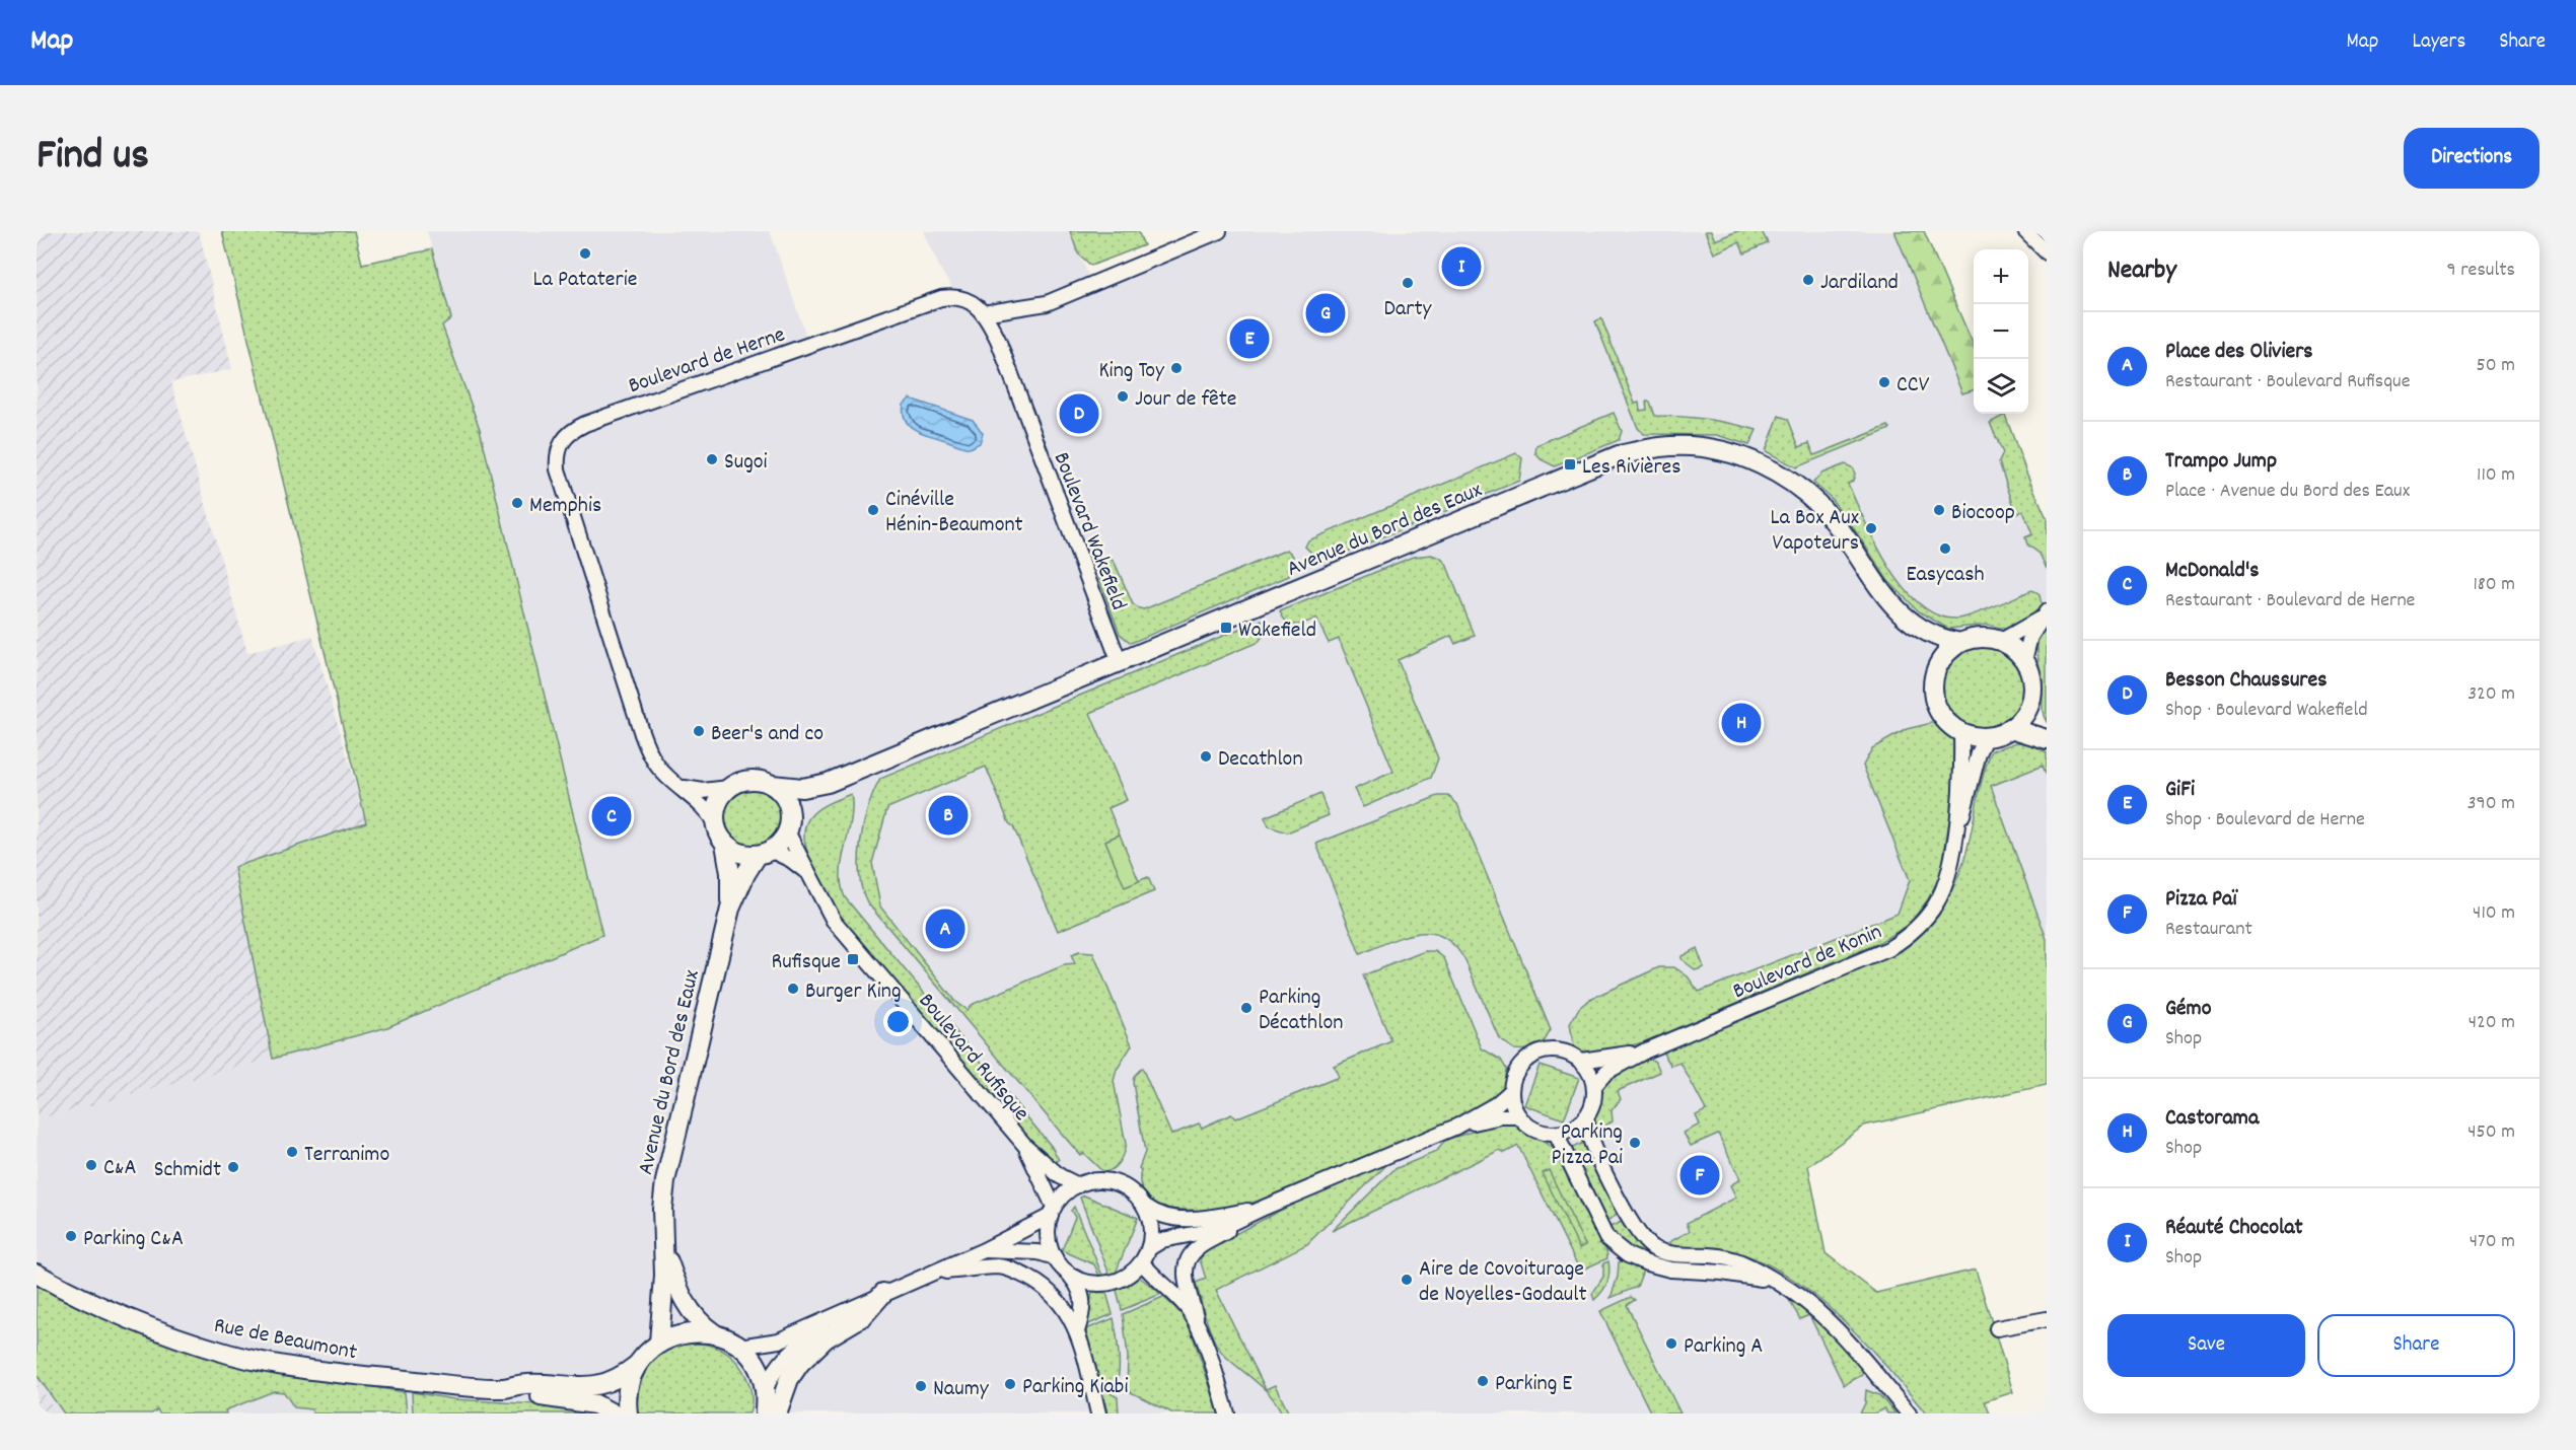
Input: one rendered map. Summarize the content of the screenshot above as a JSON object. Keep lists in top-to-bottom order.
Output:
{
  "streets": {
    "street": [
      "Boulevard de Herne",
      "Avenue du Bord des Eaux",
      "Boulevard Wakefield",
      "Boulevard de Konin",
      "Boulevard Rufisque",
      "Rue de Beaumont"
    ]
  },
  "crossings": [
    ["Boulevard de Herne", "Avenue du Bord des Eaux"],
    ["Boulevard de Herne", "Boulevard Wakefield"],
    ["Boulevard de Herne", "Boulevard Rufisque"],
    ["Avenue du Bord des Eaux", "Boulevard Wakefield"],
    ["Avenue du Bord des Eaux", "Boulevard de Konin"],
    ["Avenue du Bord des Eaux", "Boulevard Rufisque"]
  ],
  "places": {
    "other": [
      "La Pataterie",
      "Jardiland",
      "Darty",
      "King Toy",
      "CCV",
      "Jour de fête",
      "Sugoi",
      "Memphis",
      "Cinéville Hénin-Beaumont",
      "Biocoop",
      "La Box Aux Vapoteurs",
      "Easycash",
      "Beer's and co",
      "Decathlon",
      "Burger King",
      "Parking Décathlon",
      "Parking Pizza Pai",
      "Terranimo",
      "C&A",
      "Schmidt",
      "Parking C&A",
      "Aire de Covoiturage de Noyelles-Godault",
      "Parking A",
      "Parking E",
      "Parking Kiabi",
      "Naumy"
    ],
    "transit": ["Les Rivières", "Wakefield", "Rufisque"]
  },
  "page": {
    "header": "Map",
    "nav": ["Map", "Layers", "Share"],
    "title": "Find us",
    "buttons": [
      "Directions",
      ["Save", "Share"]
    ],
    "heading": ["Nearby", "9 results"],
    "pins": [
      "I",
      "G",
      "E",
      "D",
      "H",
      "B",
      "C",
      "A",
      "F"
    ],
    "map_buttons": ["+", "−"],
    "list": [
      {
        "mark": "A",
        "name": "Place des Oliviers",
        "note": "Restaurant · Boulevard Rufisque",
        "value": "50 m"
      },
      {
        "mark": "B",
        "name": "Trampo Jump",
        "note": "Place · Avenue du Bord des Eaux",
        "value": "110 m"
      },
      {
        "mark": "C",
        "name": "McDonald's",
        "note": "Restaurant · Boulevard de Herne",
        "value": "180 m"
      },
      {
        "mark": "D",
        "name": "Besson Chaussures",
        "note": "Shop · Boulevard Wakefield",
        "value": "320 m"
      },
      {
        "mark": "E",
        "name": "GiFi",
        "note": "Shop · Boulevard de Herne",
        "value": "390 m"
      },
      {
        "mark": "F",
        "name": "Pizza Paï",
        "note": "Restaurant",
        "value": "410 m"
      },
      {
        "mark": "G",
        "name": "Gémo",
        "note": "Shop",
        "value": "420 m"
      },
      {
        "mark": "H",
        "name": "Castorama",
        "note": "Shop",
        "value": "450 m"
      },
      {
        "mark": "I",
        "name": "Réauté Chocolat",
        "note": "Shop",
        "value": "470 m"
      }
    ]
  }
}
